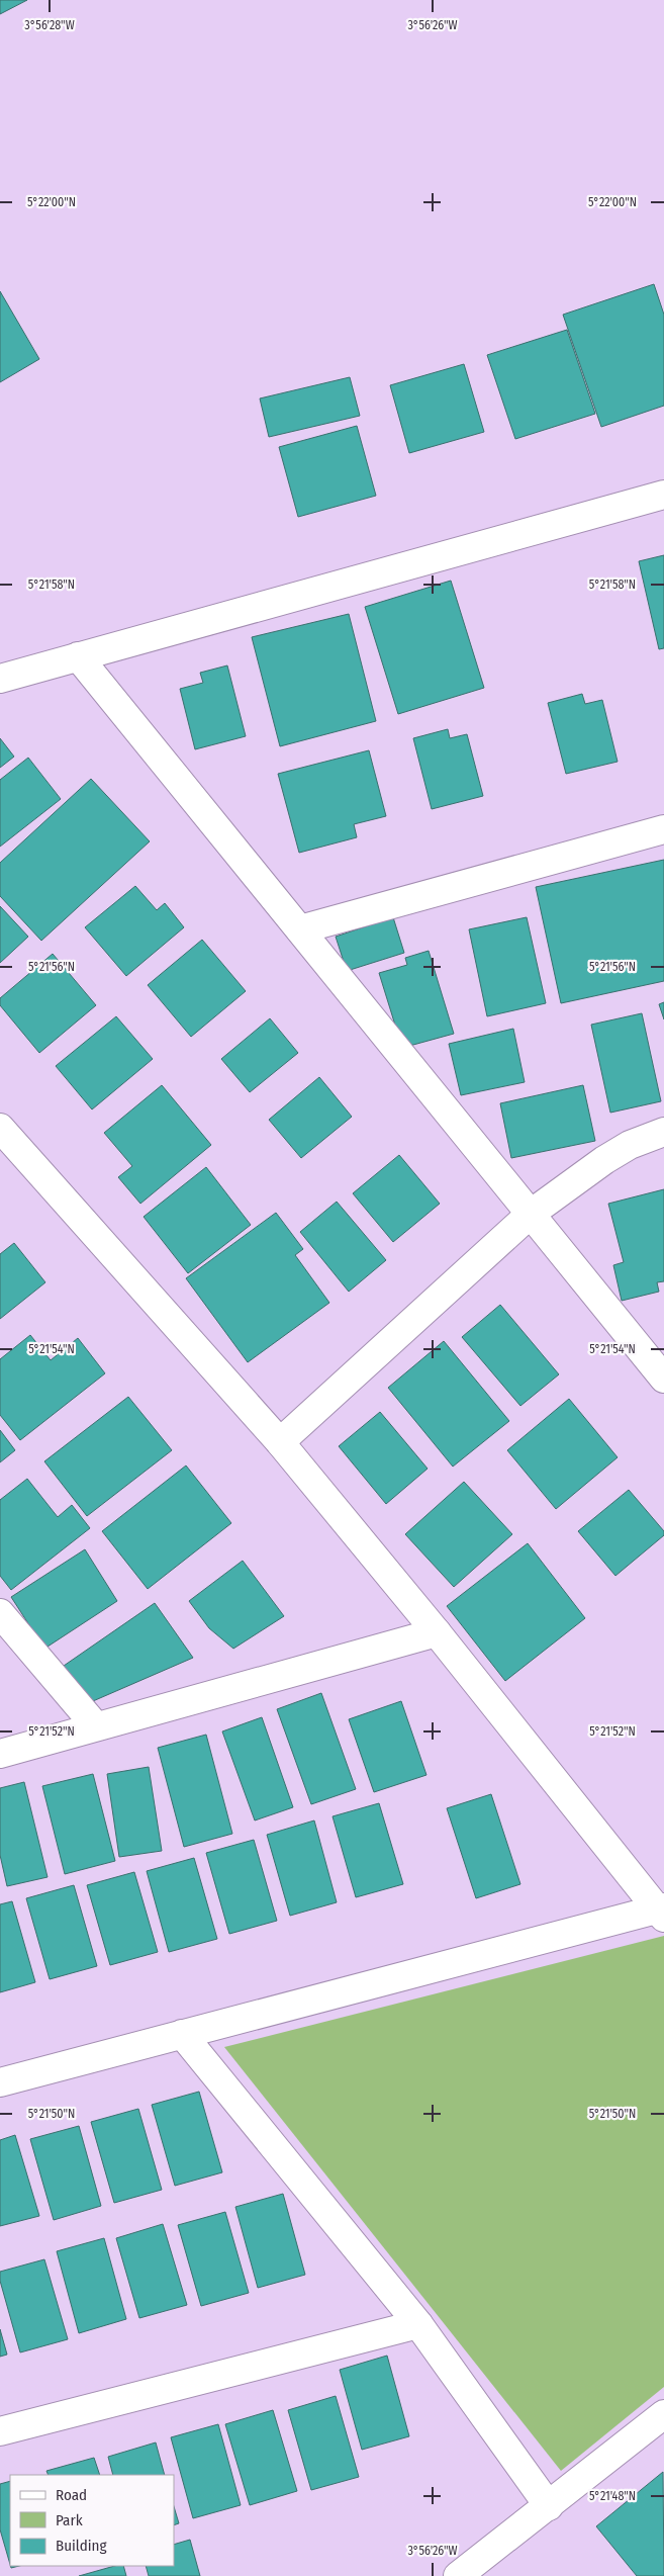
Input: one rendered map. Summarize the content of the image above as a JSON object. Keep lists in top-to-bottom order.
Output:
{
  "legend": ["Road", "Park", "Building"],
  "coordinates": [
    "3°56'28\"W",
    "3°56'26\"W",
    "5°22'00\"N",
    "5°21'58\"N",
    "5°21'56\"N",
    "5°21'54\"N",
    "5°21'52\"N",
    "5°21'50\"N",
    "5°21'48\"N"
  ]
}
